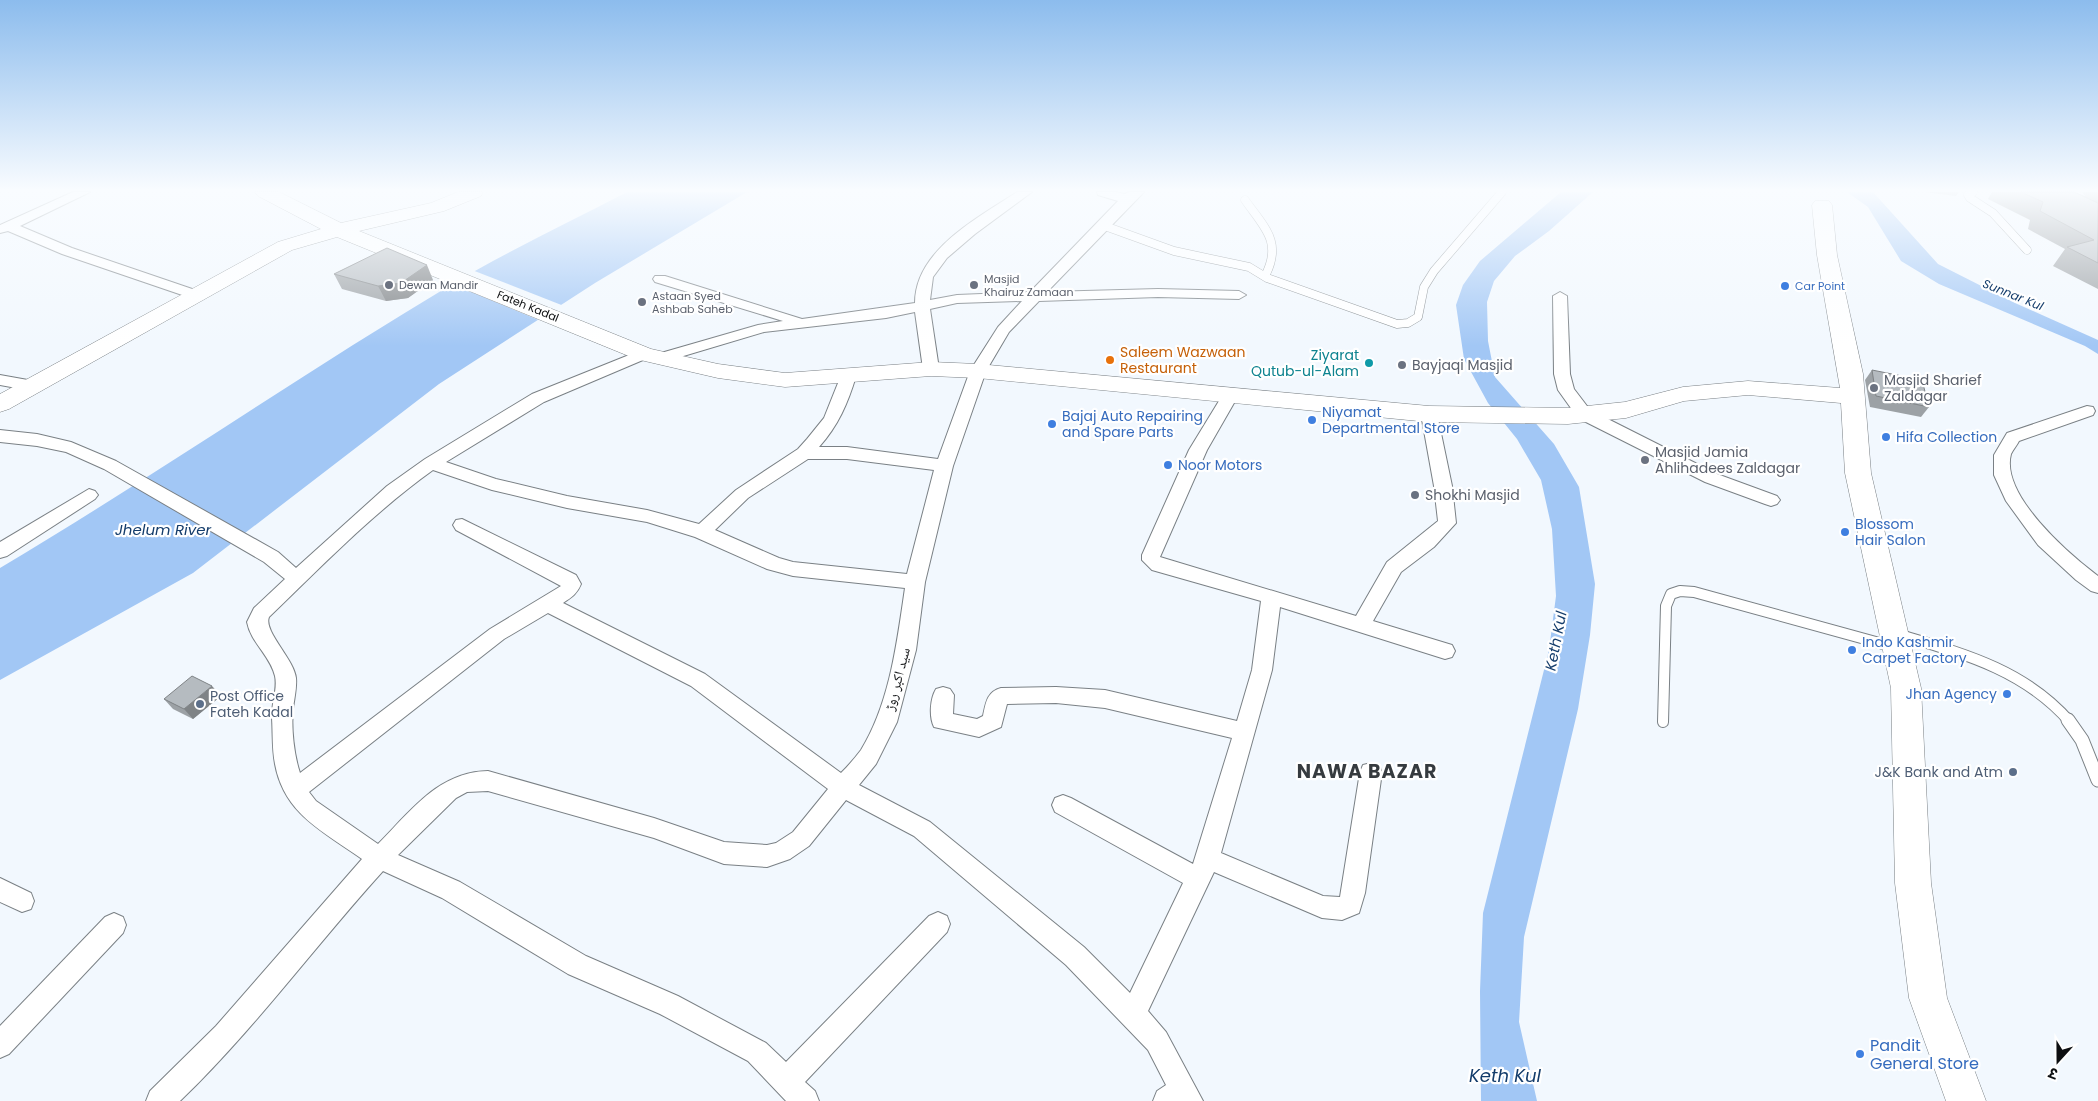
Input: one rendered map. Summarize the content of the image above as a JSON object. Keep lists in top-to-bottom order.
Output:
{
  "streets": {
    "street": ["Fateh Kadal", "سید اکبر روڑ"]
  },
  "crossings": [
    ["Fateh Kadal", "سید اکبر روڑ"]
  ],
  "districts": ["NAWA BAZAR"],
  "water": ["Sunnar Kul", "Jhelum River", "Keth Kul"],
  "places": [
    "Dewan Mandir",
    "Masjid Khairuz Zamaan",
    "Car Point",
    "Astaan Syed Ashbab Saheb",
    "Saleem Wazwaan Restaurant",
    "Ziyarat Qutub-ul-Alam",
    "Bayjaqi Masjid",
    "Masjid Sharief Zaldagar",
    "Niyamat Departmental Store",
    "Bajaj Auto Repairing and Spare Parts",
    "Hifa Collection",
    "Masjid Jamia Ahlihadees Zaldagar",
    "Noor Motors",
    "Shokhi Masjid",
    "Blossom Hair Salon",
    "Indo Kashmir Carpet Factory",
    "Jhan Agency",
    "Post Office Fateh Kadal",
    "J&K Bank and Atm",
    "Pandit General Store"
  ],
  "north": "bottom"
}
